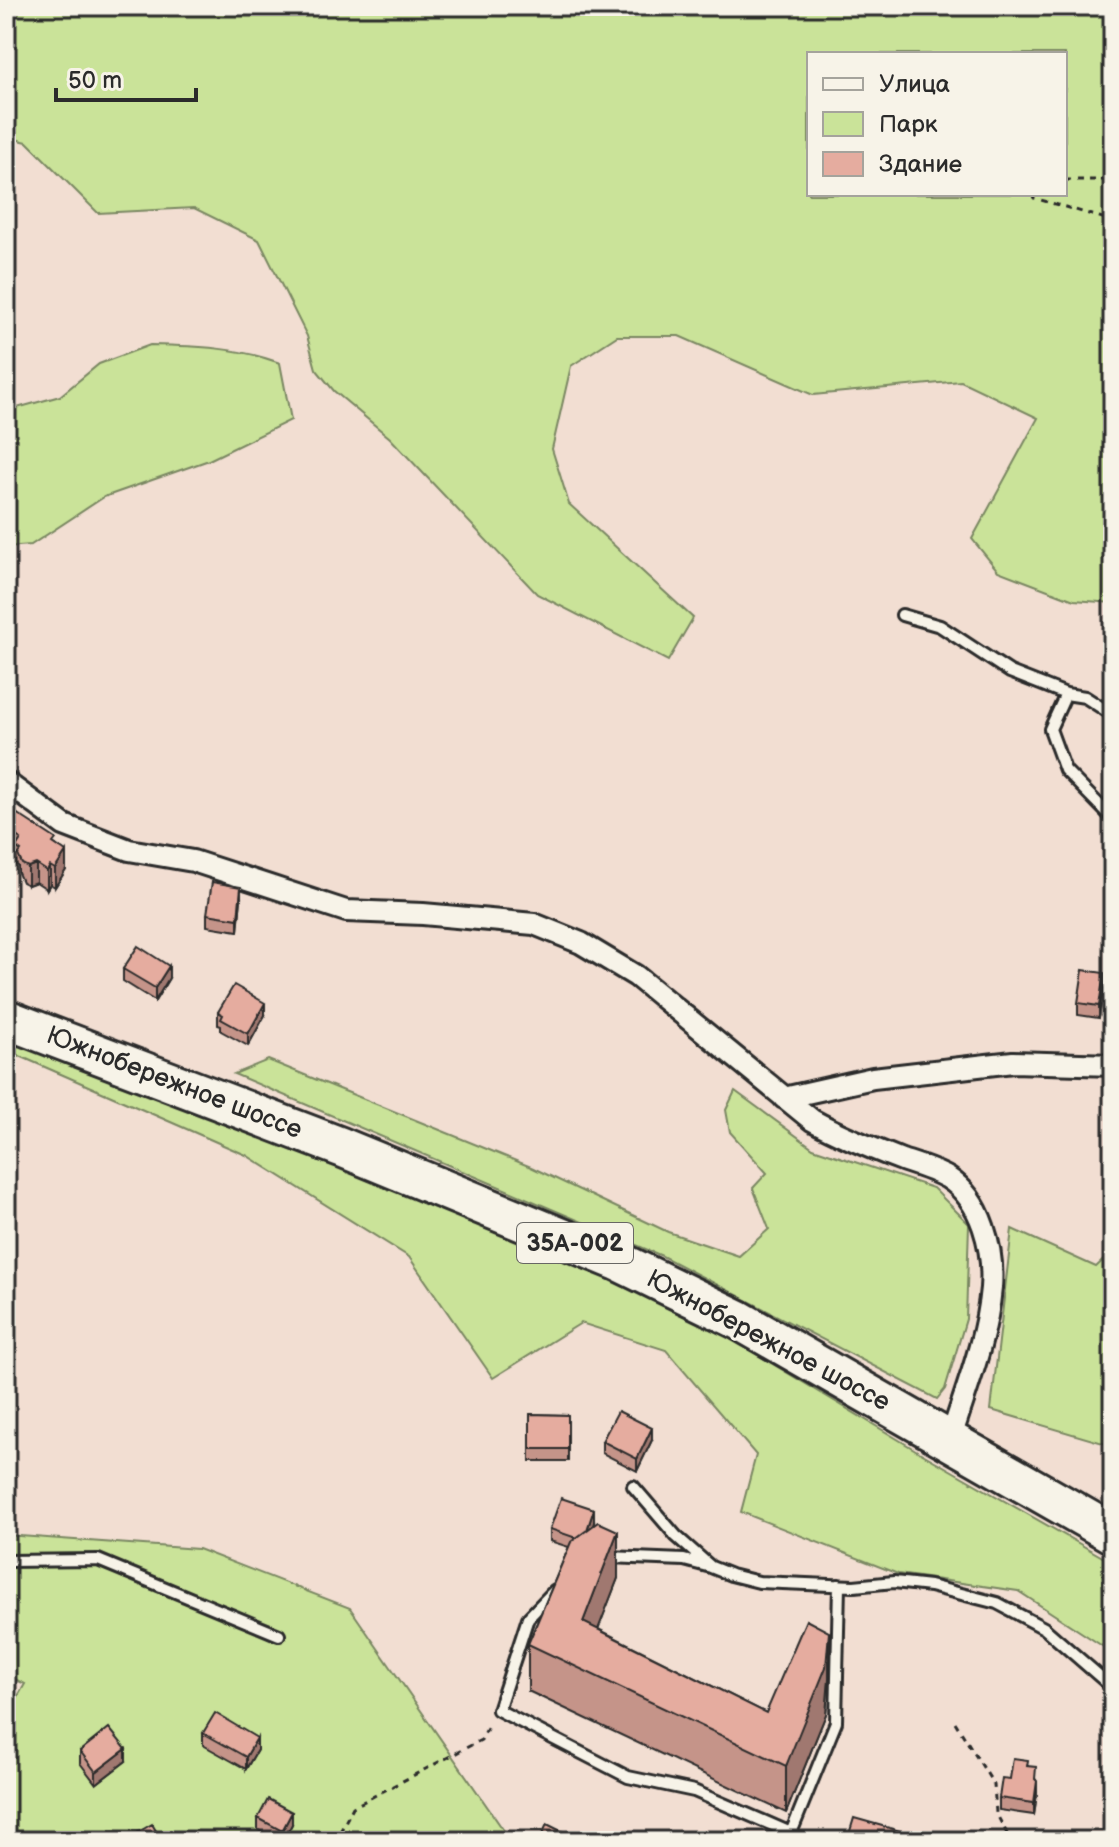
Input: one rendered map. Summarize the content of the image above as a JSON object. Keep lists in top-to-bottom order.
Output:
{
  "streets": {
    "highway": ["Южнобережное шоссе", "35А-002"]
  },
  "legend": ["Улица", "Парк", "Здание"],
  "scale_bar": "50 m"
}
